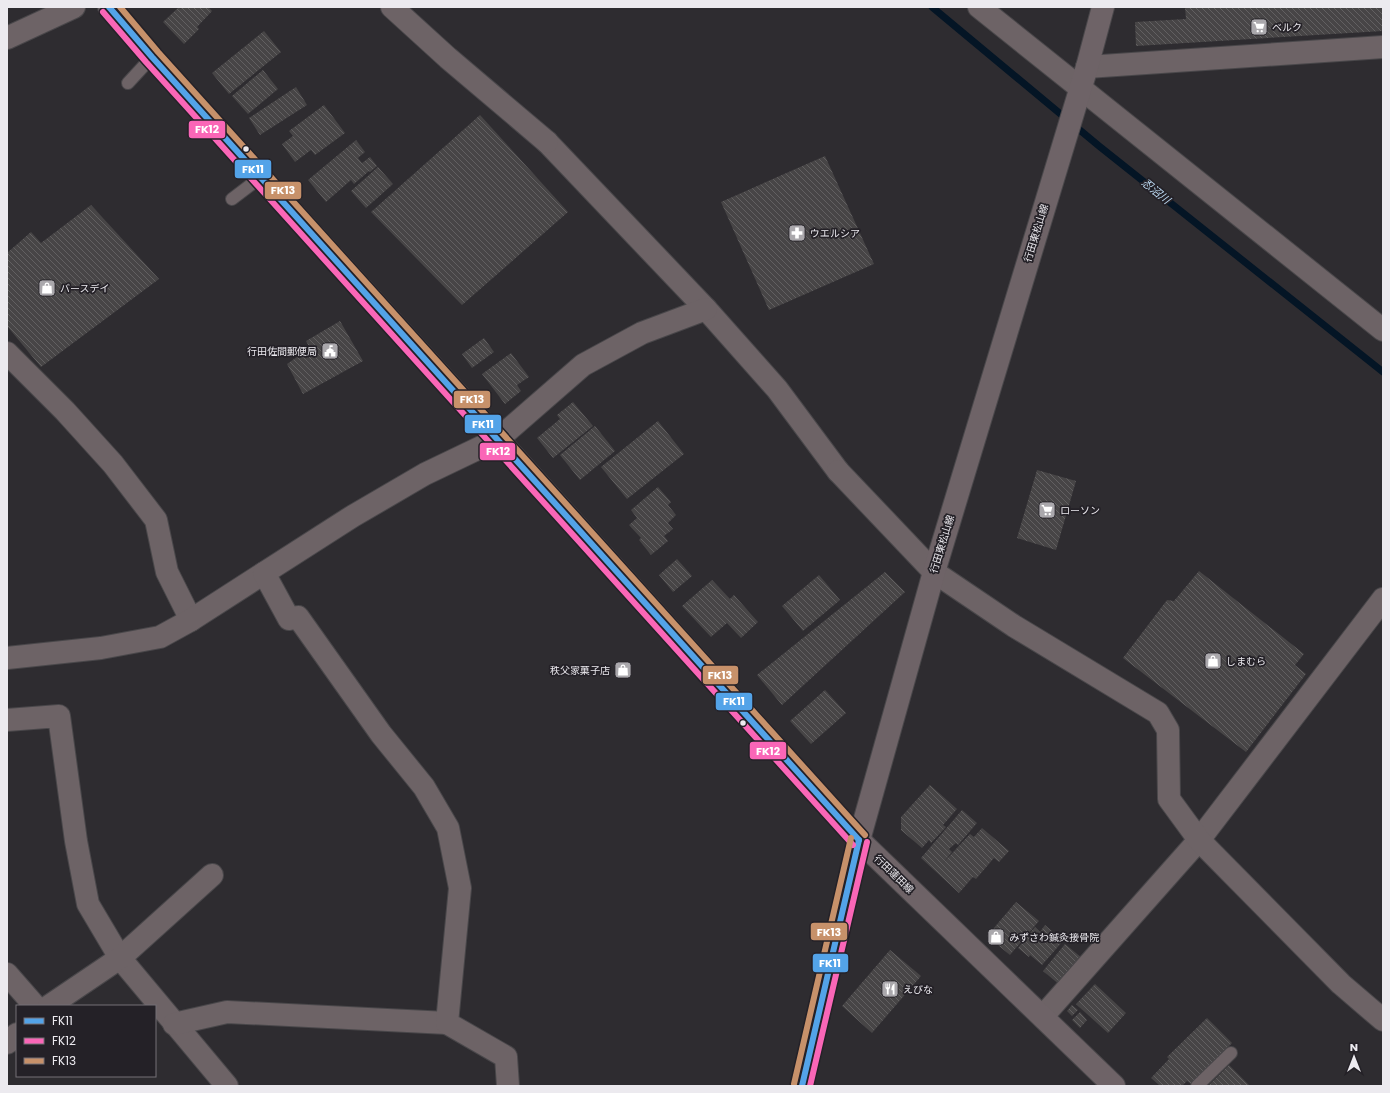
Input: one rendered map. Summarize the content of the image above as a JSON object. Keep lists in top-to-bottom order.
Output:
{
  "streets": {
    "main road": ["行田東松山線", "行田蓮田線"]
  },
  "crossings": [
    ["行田東松山線", "行田蓮田線"]
  ],
  "water": ["忍沼川"],
  "places": {
    "supermarket": ["ベルク", "ローソン"],
    "pharmacy": ["ウエルシア"],
    "shop": [
      "バースデイ",
      "しまむら",
      "秩父家菓子店",
      "みずさわ鍼灸接骨院"
    ],
    "public building": ["行田佐間郵便局"],
    "restaurant": ["えびな"]
  },
  "lines": ["transit line FK11", "transit line FK13", "transit line FK12"],
  "legend": ["FK11", "FK12", "FK13"],
  "north": "top"
}
